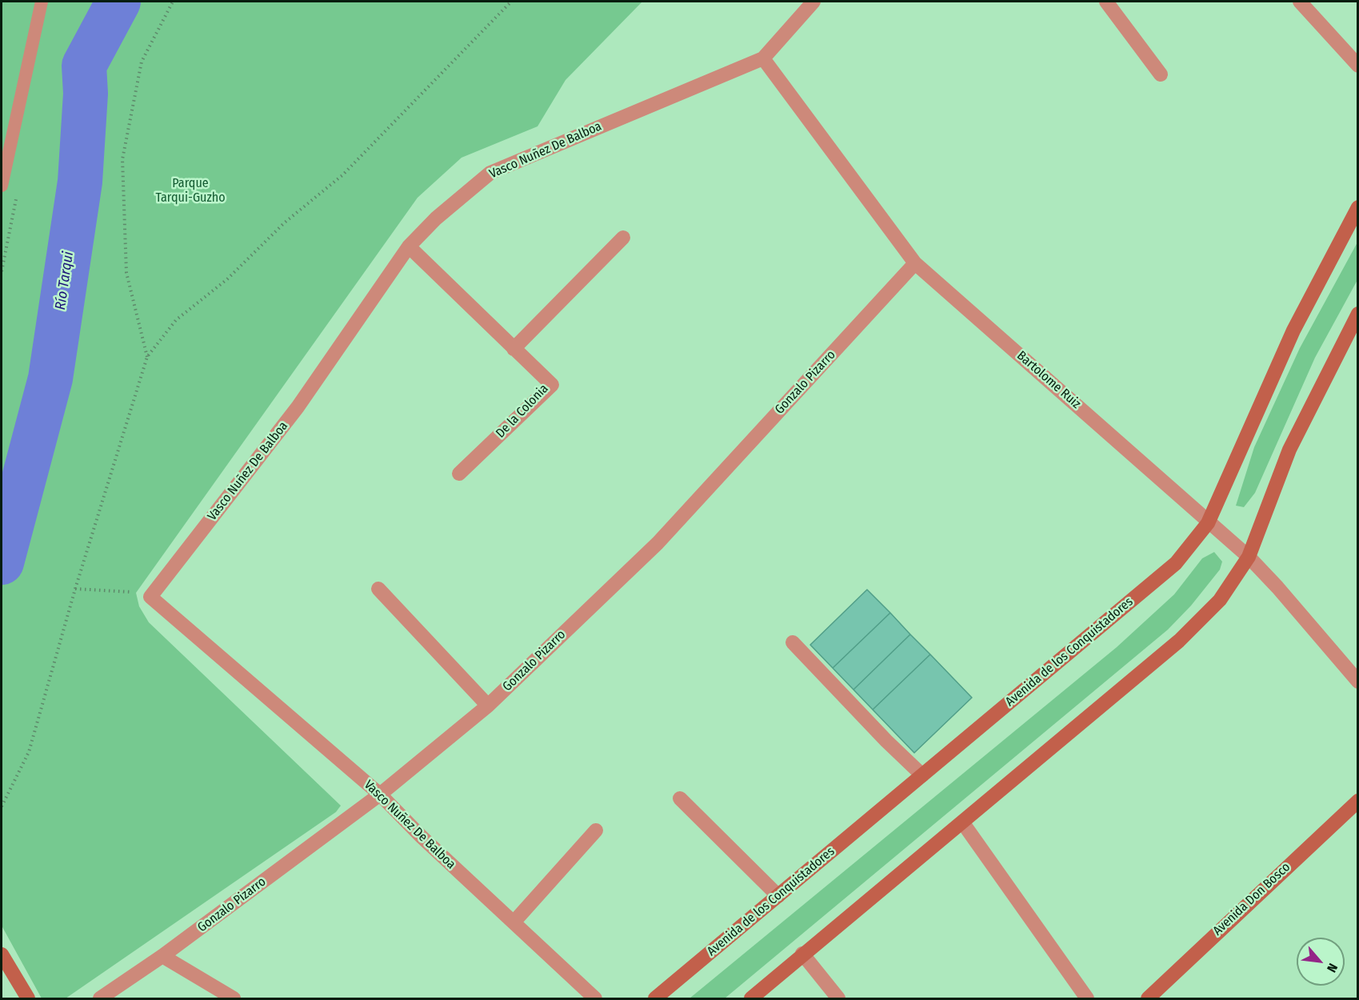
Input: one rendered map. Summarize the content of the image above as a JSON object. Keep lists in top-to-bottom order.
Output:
{
  "streets": {
    "main road": ["Avenida de los Conquistadores", "Avenida Don Bosco"],
    "street": [
      "Vasco Nuñez De Balboa",
      "Bartolome Ruiz",
      "Gonzalo Pizarro",
      "De la Colonia"
    ]
  },
  "crossings": [
    ["Vasco Nuñez De Balboa", "Bartolome Ruiz"],
    ["Vasco Nuñez De Balboa", "Gonzalo Pizarro"],
    ["Vasco Nuñez De Balboa", "De la Colonia"],
    ["Bartolome Ruiz", "Gonzalo Pizarro"],
    ["Bartolome Ruiz", "Avenida de los Conquistadores"]
  ],
  "water": ["Río Tarqui"],
  "parks": ["Parque Tarqui-Guzho"],
  "north": "bottom right"
}
